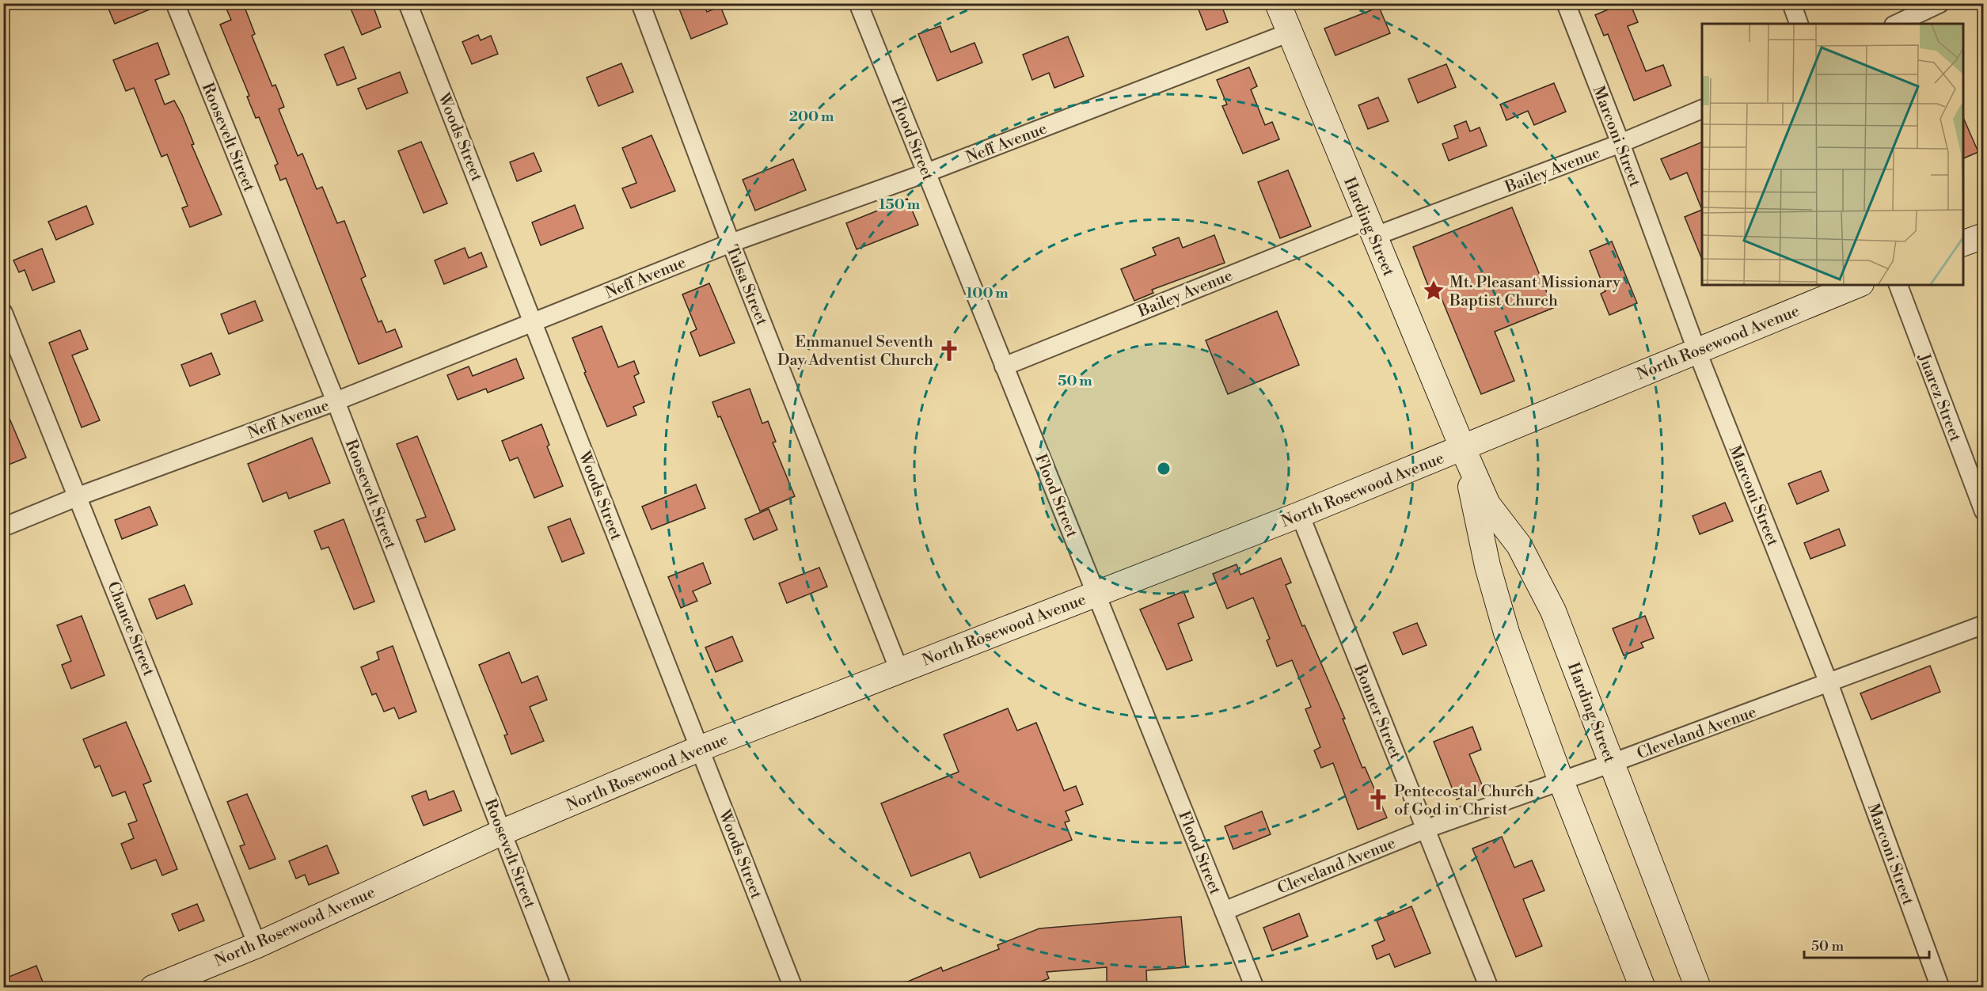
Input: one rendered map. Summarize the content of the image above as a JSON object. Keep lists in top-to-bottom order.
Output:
{
  "streets": {
    "street": [
      "Marconi Street",
      "Roosevelt Street",
      "Woods Street",
      "Flood Street",
      "Neff Avenue",
      "Bailey Avenue",
      "Harding Street",
      "Tulsa Street",
      "North Rosewood Avenue",
      "Juarez Street",
      "Chance Street",
      "Bonner Street",
      "Cleveland Avenue"
    ]
  },
  "crossings": [
    ["Marconi Street", "Bailey Avenue"],
    ["Marconi Street", "North Rosewood Avenue"],
    ["Marconi Street", "Cleveland Avenue"],
    ["Roosevelt Street", "Neff Avenue"],
    ["Roosevelt Street", "North Rosewood Avenue"],
    ["Woods Street", "Neff Avenue"],
    ["Woods Street", "North Rosewood Avenue"],
    ["Flood Street", "Neff Avenue"],
    ["Flood Street", "Bailey Avenue"],
    ["Flood Street", "North Rosewood Avenue"],
    ["Flood Street", "Cleveland Avenue"],
    ["Neff Avenue", "Harding Street"],
    ["Neff Avenue", "Tulsa Street"],
    ["Neff Avenue", "Chance Street"],
    ["Bailey Avenue", "Harding Street"],
    ["Harding Street", "North Rosewood Avenue"],
    ["Harding Street", "Cleveland Avenue"],
    ["Tulsa Street", "North Rosewood Avenue"],
    ["North Rosewood Avenue", "Chance Street"],
    ["North Rosewood Avenue", "Bonner Street"],
    ["Bonner Street", "Cleveland Avenue"]
  ],
  "places": {
    "place": ["Mt. Pleasant Missionary Baptist Church"],
    "church": ["Emmanuel Seventh Day Adventist Church", "Pentecostal Church of God in Christ"]
  },
  "scale_bar": "50 m",
  "rings": [
    "200 m",
    "150 m",
    "100 m",
    "50 m"
  ]
}
